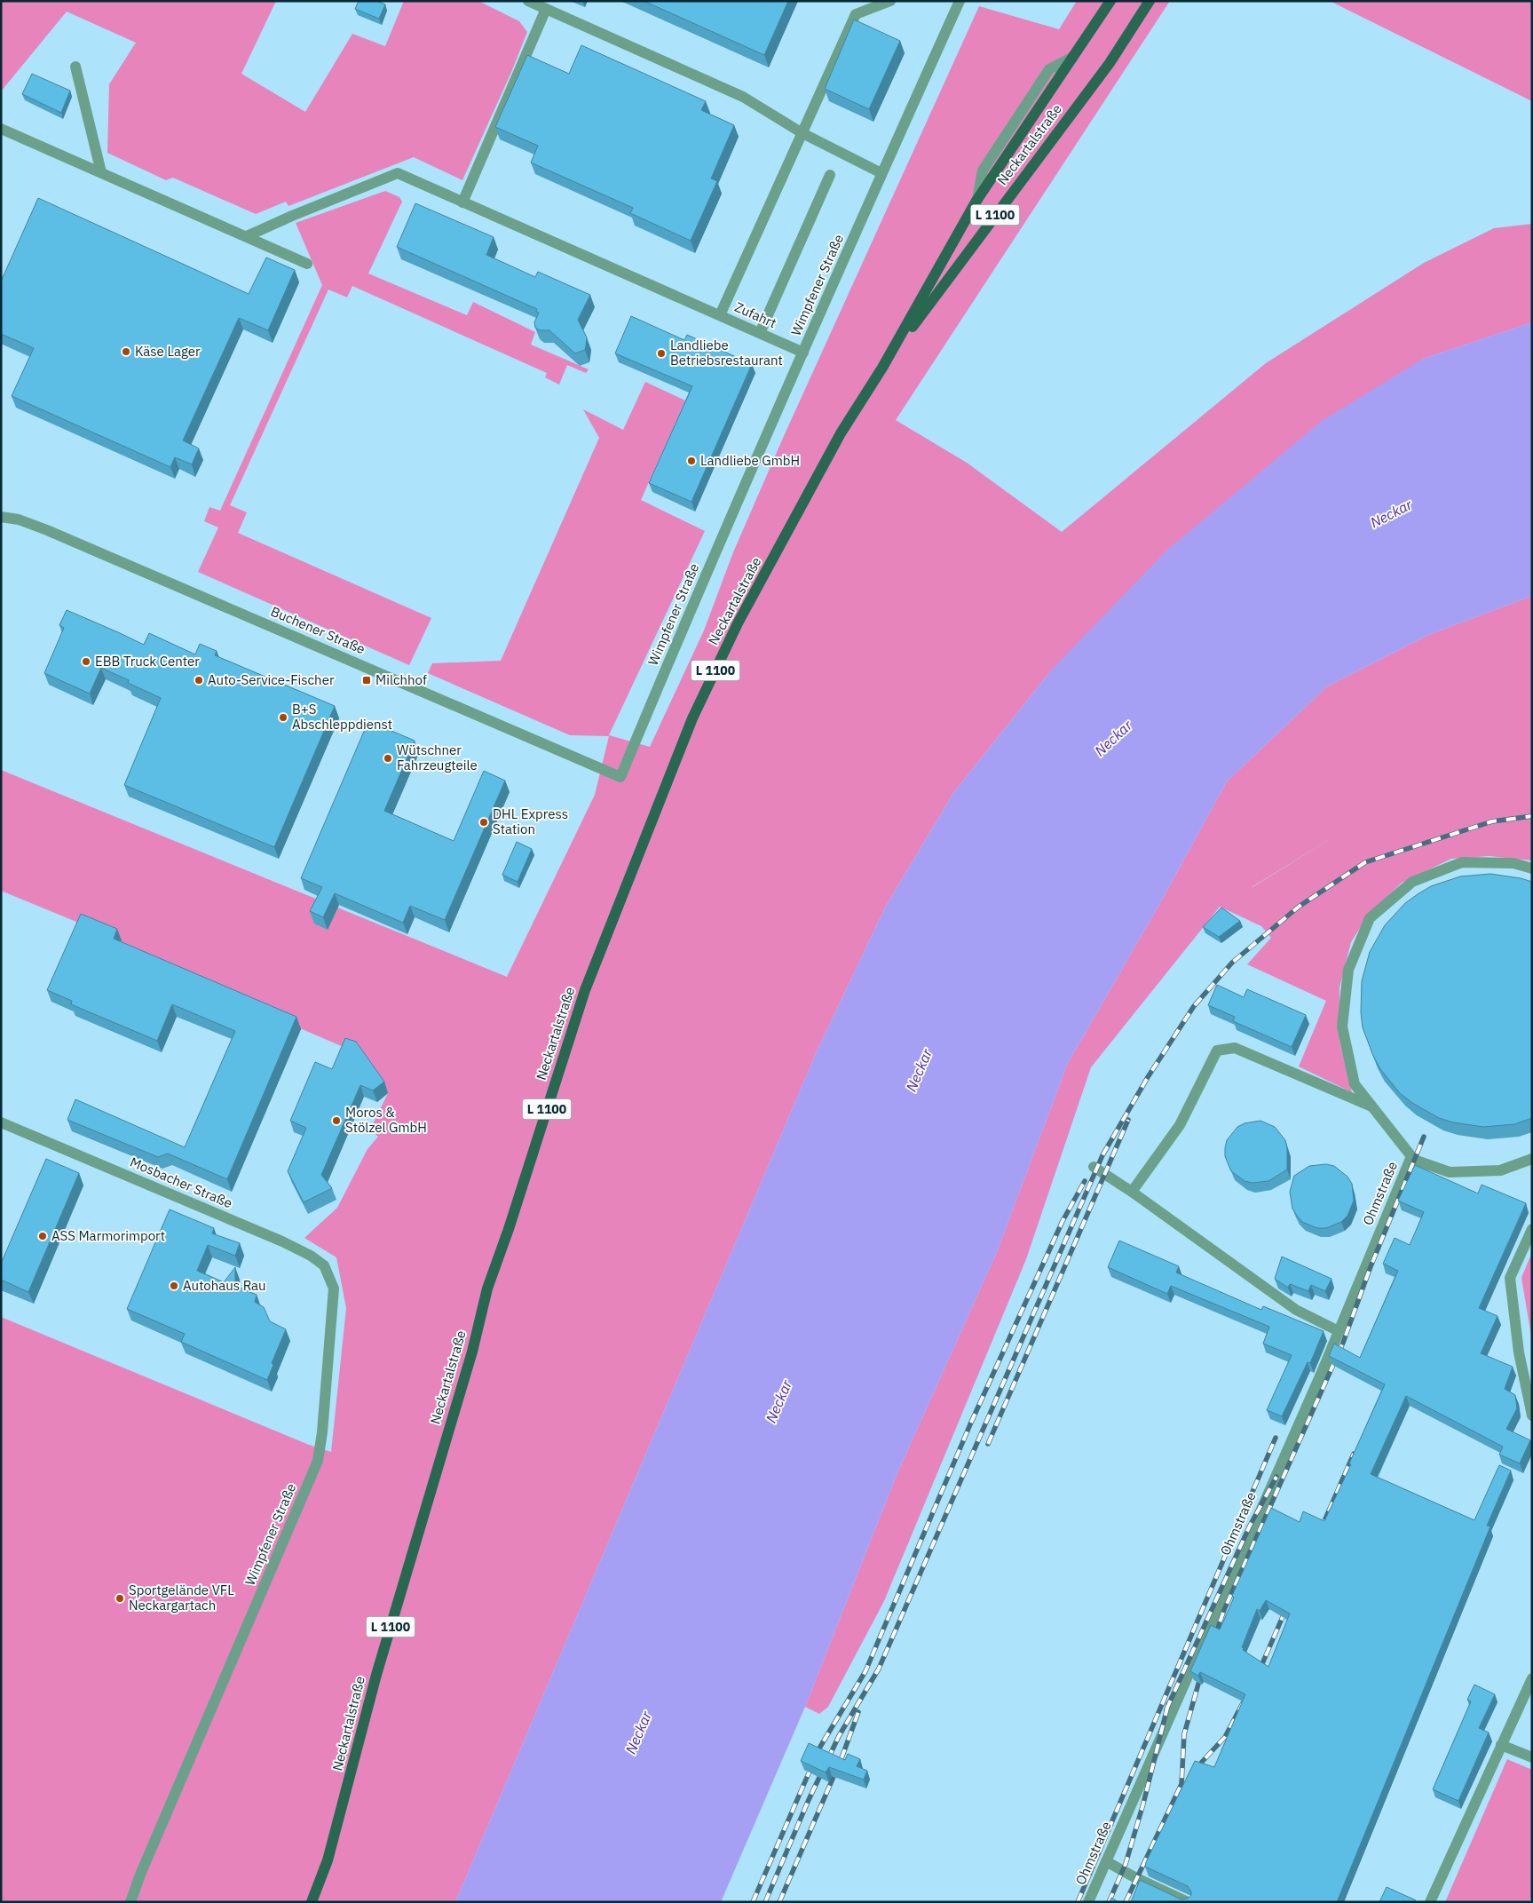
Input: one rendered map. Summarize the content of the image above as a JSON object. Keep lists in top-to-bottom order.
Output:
{
  "streets": {
    "main road": ["Neckartalstraße", "L 1100"],
    "street": [
      "Wimpfener Straße",
      "Zufahrt",
      "Buchener Straße",
      "Mosbacher Straße",
      "Ohmstraße"
    ]
  },
  "crossings": [
    ["Wimpfener Straße", "Zufahrt"],
    ["Wimpfener Straße", "Buchener Straße"],
    ["Wimpfener Straße", "Mosbacher Straße"]
  ],
  "water": ["Neckar"],
  "places": {
    "other": [
      "Käse Lager",
      "Landliebe Betriebsrestaurant",
      "Landliebe GmbH",
      "EBB Truck Center",
      "Auto-Service-Fischer",
      "B+S Abschleppdienst",
      "Wütschner Fahrzeugteile",
      "DHL Express Station",
      "Moros & Stölzel GmbH",
      "ASS Marmorimport",
      "Autohaus Rau",
      "Sportgelände VFL Neckargartach"
    ],
    "transit": ["Milchhof"]
  }
}
